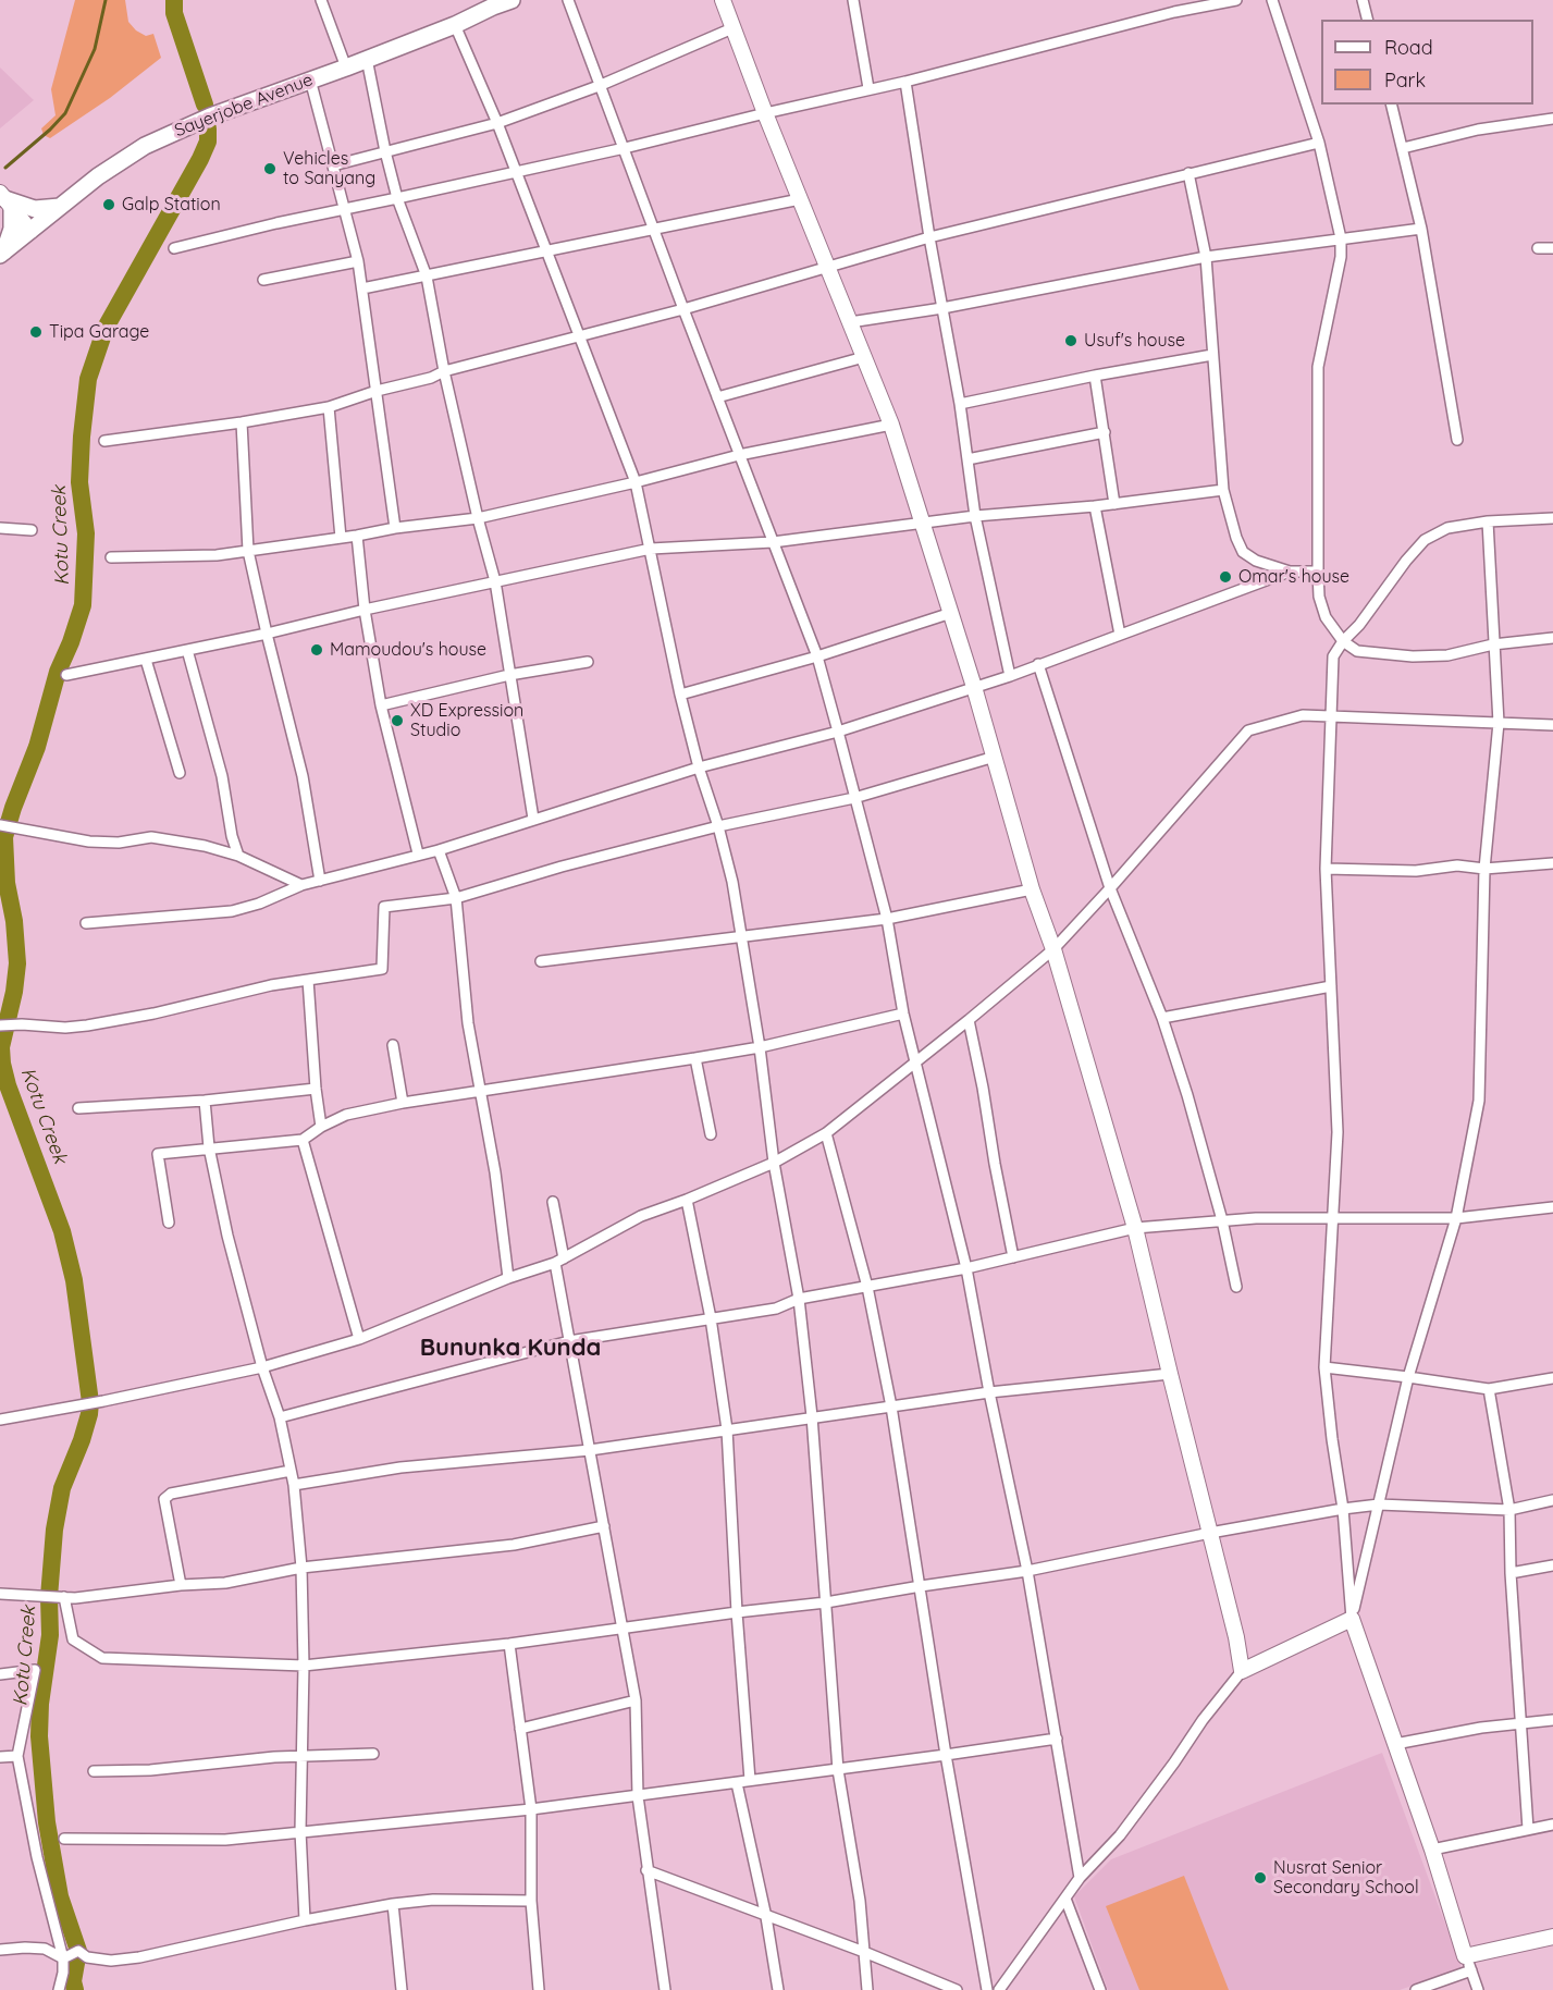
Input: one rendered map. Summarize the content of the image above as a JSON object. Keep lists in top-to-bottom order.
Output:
{
  "streets": {
    "main road": ["Sayerjobe Avenue"]
  },
  "districts": ["Bununka Kunda"],
  "water": ["Kotu Creek"],
  "places": [
    "Vehicles to Sanyang",
    "Galp Station",
    "Tipa Garage",
    "Usuf's house",
    "Omar's house",
    "Mamoudou's house",
    "XD Expression Studio",
    "Nusrat Senior Secondary School"
  ],
  "legend": ["Road", "Park"]
}
